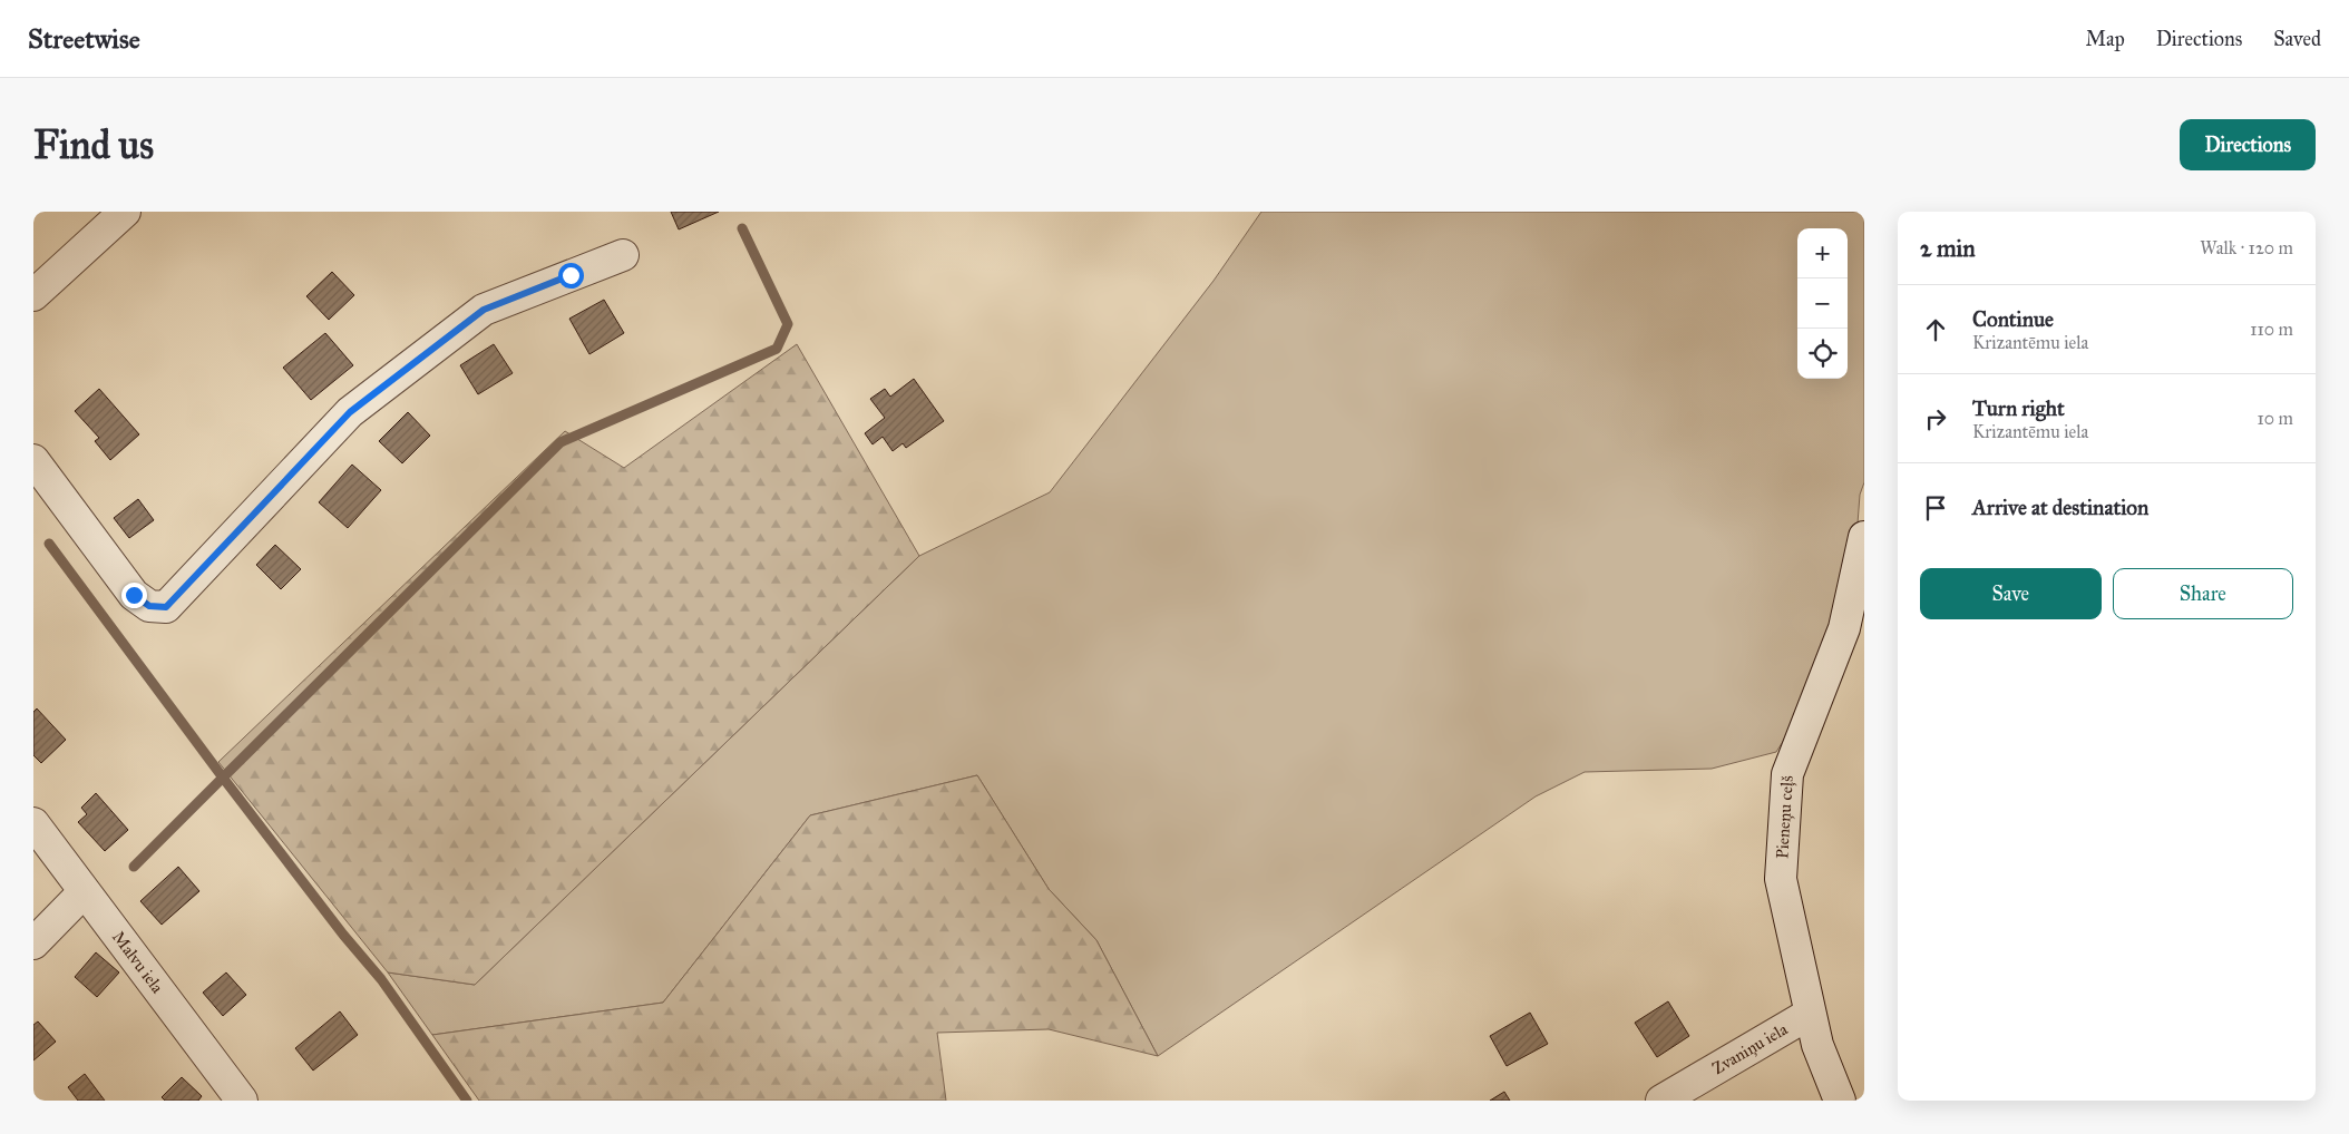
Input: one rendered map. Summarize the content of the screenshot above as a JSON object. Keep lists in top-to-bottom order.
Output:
{
  "streets": {
    "street": ["Pieneņu ceļš", "Malvu iela", "Zvaniņu iela"]
  },
  "crossings": [
    ["Pieneņu ceļš", "Zvaniņu iela"]
  ],
  "page": {
    "header": "Streetwise",
    "nav": ["Map", "Directions", "Saved"],
    "buttons": [
      "Directions",
      ["Save", "Share"]
    ],
    "title": "Find us",
    "heading": ["2 min", "Walk · 120 m"],
    "map_buttons": ["+", "−"],
    "list": [
      ["Continue", "Krizantēmu iela", "110 m"],
      ["Turn right", "Krizantēmu iela", "10 m"],
      "Arrive at destination"
    ]
  }
}
